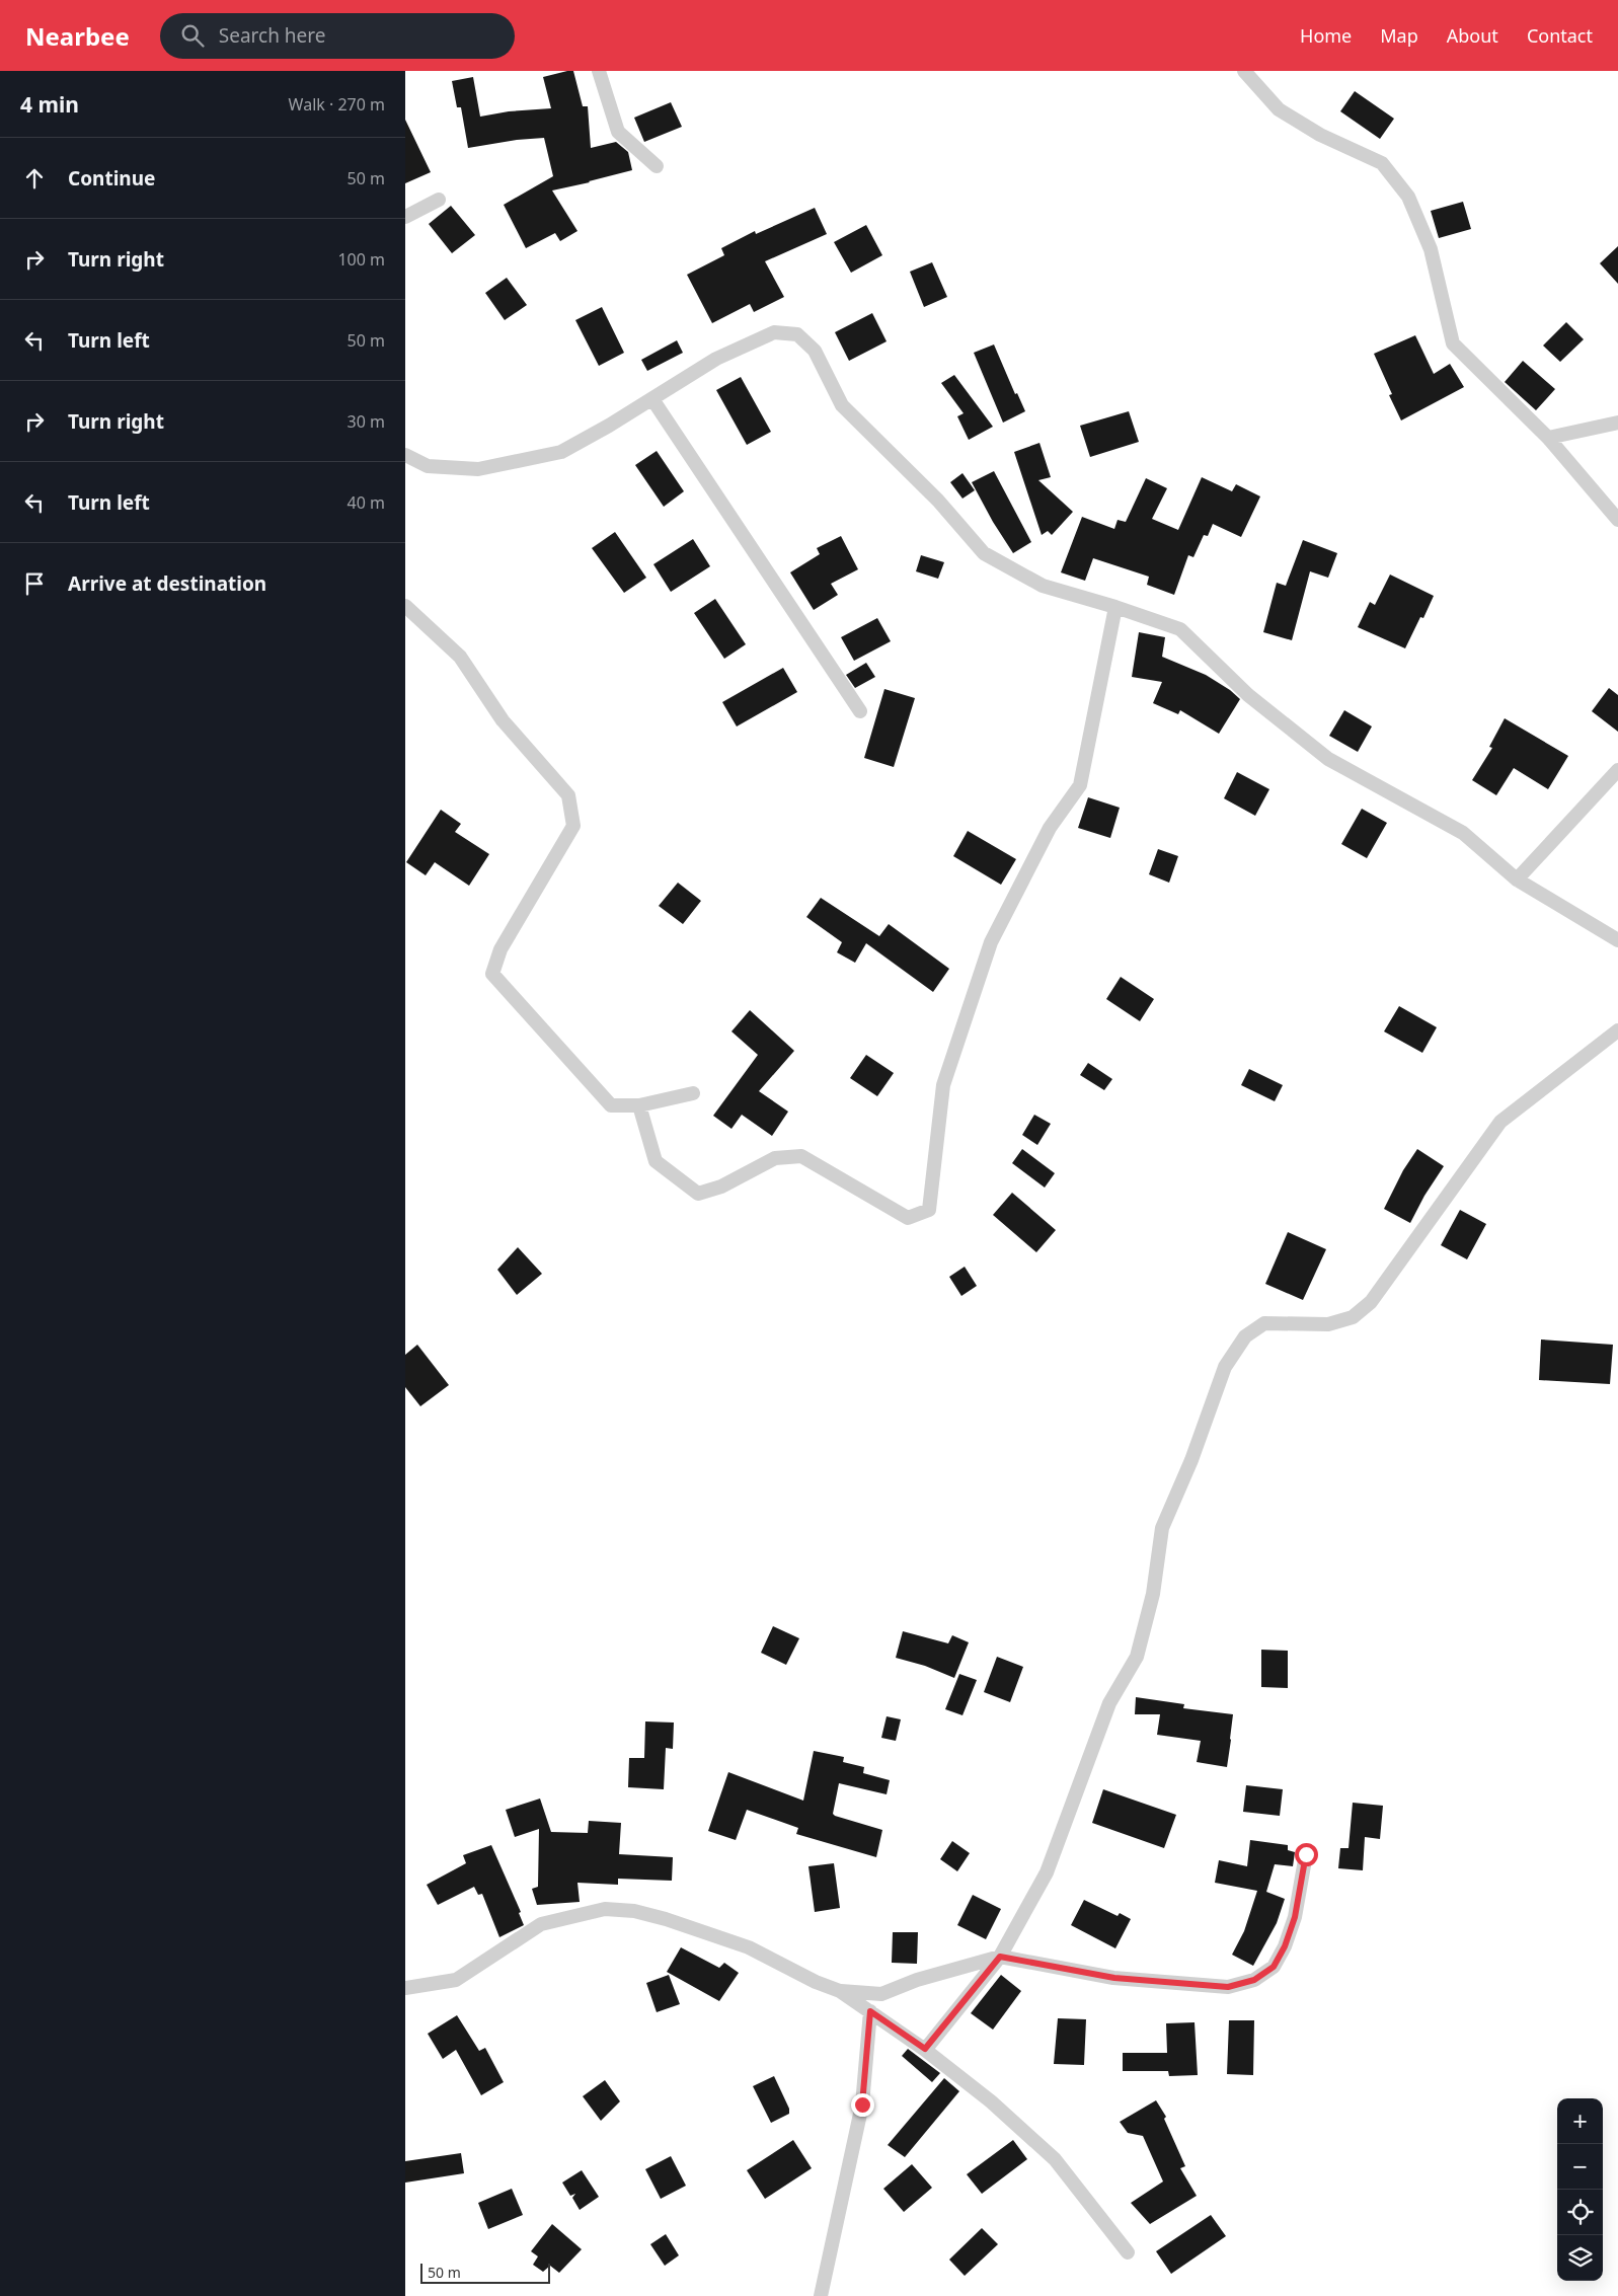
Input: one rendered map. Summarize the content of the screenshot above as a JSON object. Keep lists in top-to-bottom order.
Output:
{
  "scale_bar": "50 m",
  "page": {
    "header": "Nearbee",
    "search": "Search here",
    "nav": [
      "Home",
      "Map",
      "About",
      "Contact"
    ],
    "heading": ["4 min", "Walk · 270 m"],
    "list": [
      ["Continue", "50 m"],
      ["Turn right", "100 m"],
      ["Turn left", "50 m"],
      ["Turn right", "30 m"],
      ["Turn left", "40 m"],
      "Arrive at destination"
    ],
    "map_buttons": ["+", "−"],
    "scale": "50 m"
  }
}
